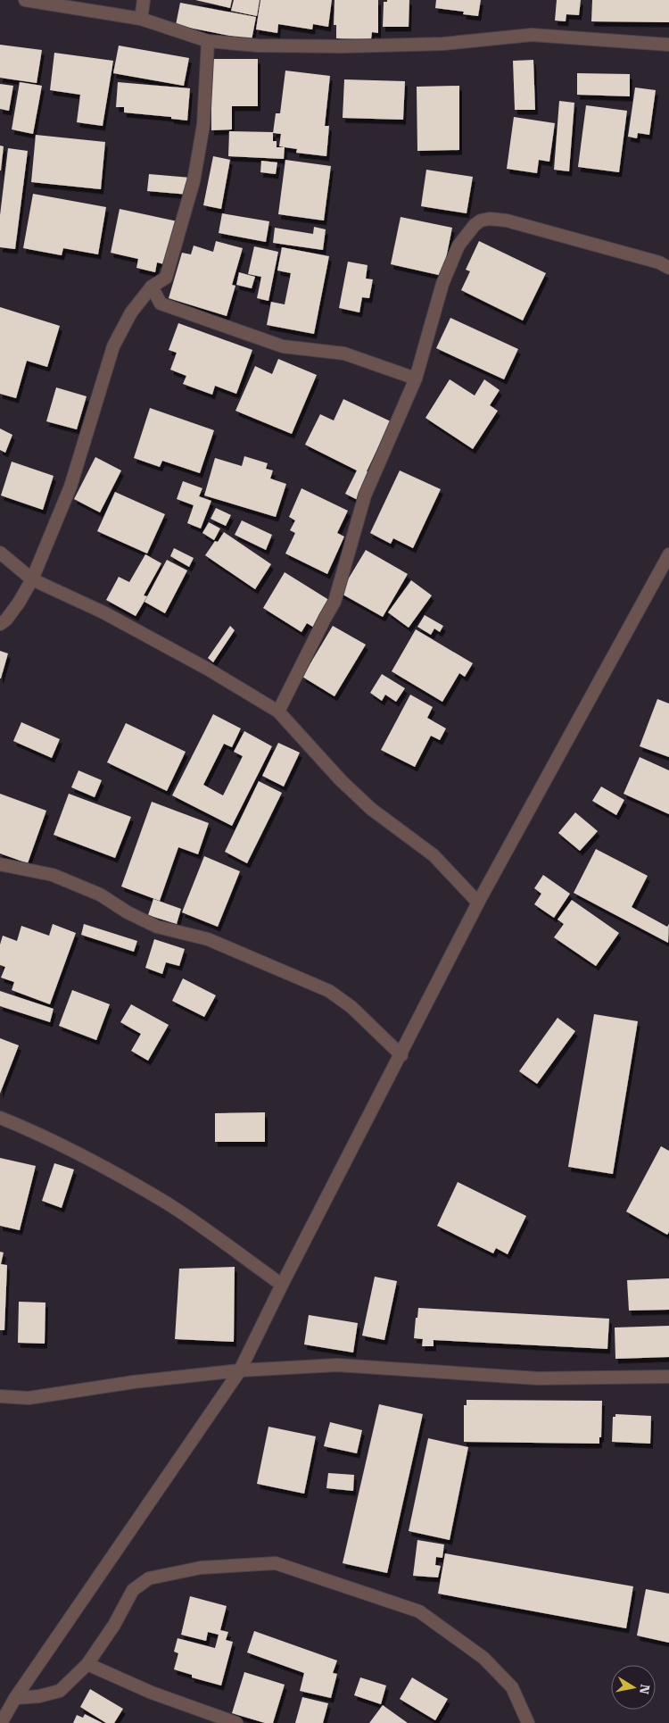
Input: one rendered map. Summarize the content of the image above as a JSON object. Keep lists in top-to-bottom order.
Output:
{
  "north": "right"
}
